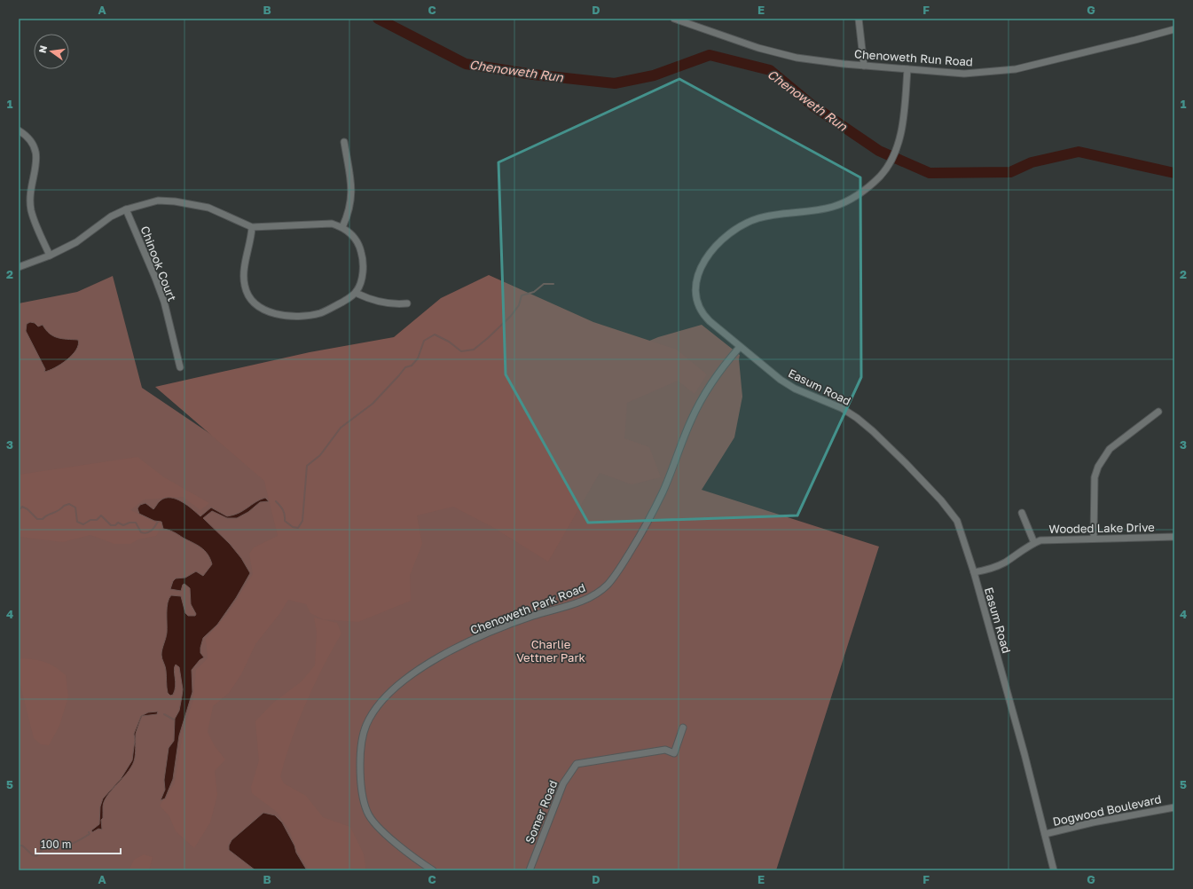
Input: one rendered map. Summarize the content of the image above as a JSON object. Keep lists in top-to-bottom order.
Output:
{
  "streets": {
    "street": [
      "Chenoweth Run Road",
      "Chinook Court",
      "Easum Road",
      "Wooded Lake Drive",
      "Chenoweth Park Road",
      "Dogwood Boulevard",
      "Somer Road"
    ]
  },
  "crossings": [
    ["Chenoweth Run Road", "Easum Road"],
    ["Easum Road", "Wooded Lake Drive"],
    ["Easum Road", "Chenoweth Park Road"],
    ["Easum Road", "Dogwood Boulevard"]
  ],
  "water": ["Chenoweth Run"],
  "parks": ["Charlie Vettner Park"],
  "scale_bar": "100 m",
  "north": "left",
  "grid": {
    "columns": [
      "A",
      "B",
      "C",
      "D",
      "E",
      "F",
      "G"
    ],
    "rows": [
      "1",
      "2",
      "3",
      "4",
      "5"
    ]
  }
}
